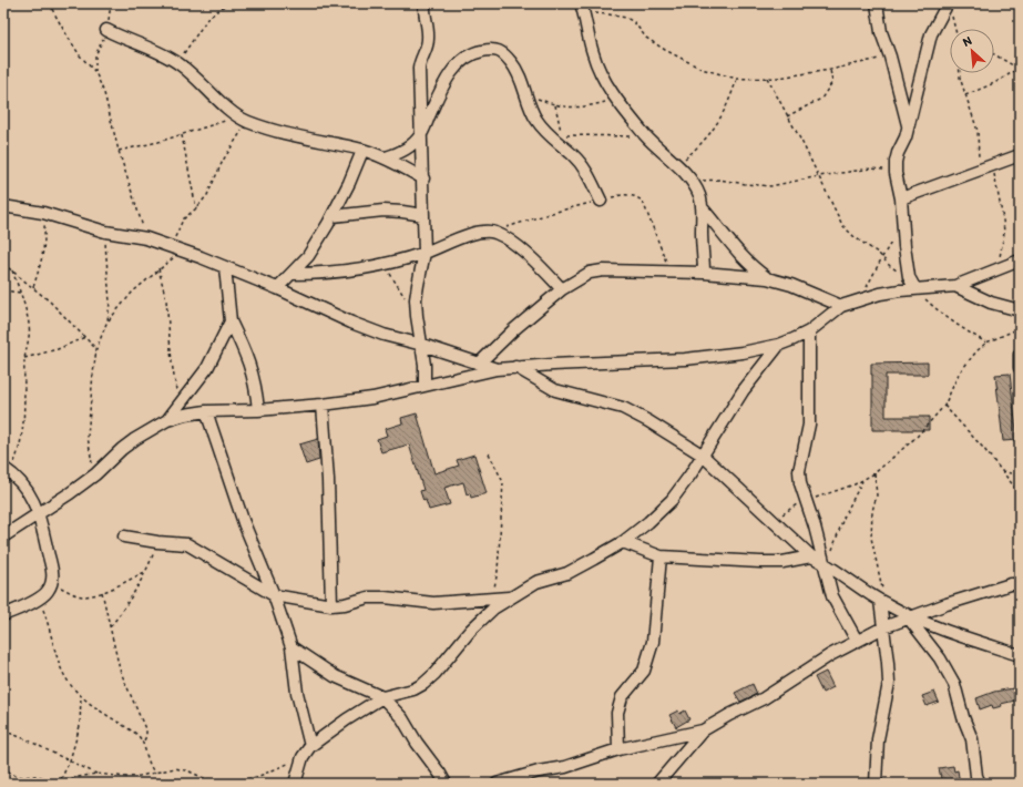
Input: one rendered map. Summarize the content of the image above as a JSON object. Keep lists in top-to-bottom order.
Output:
{
  "north": "top left"
}
